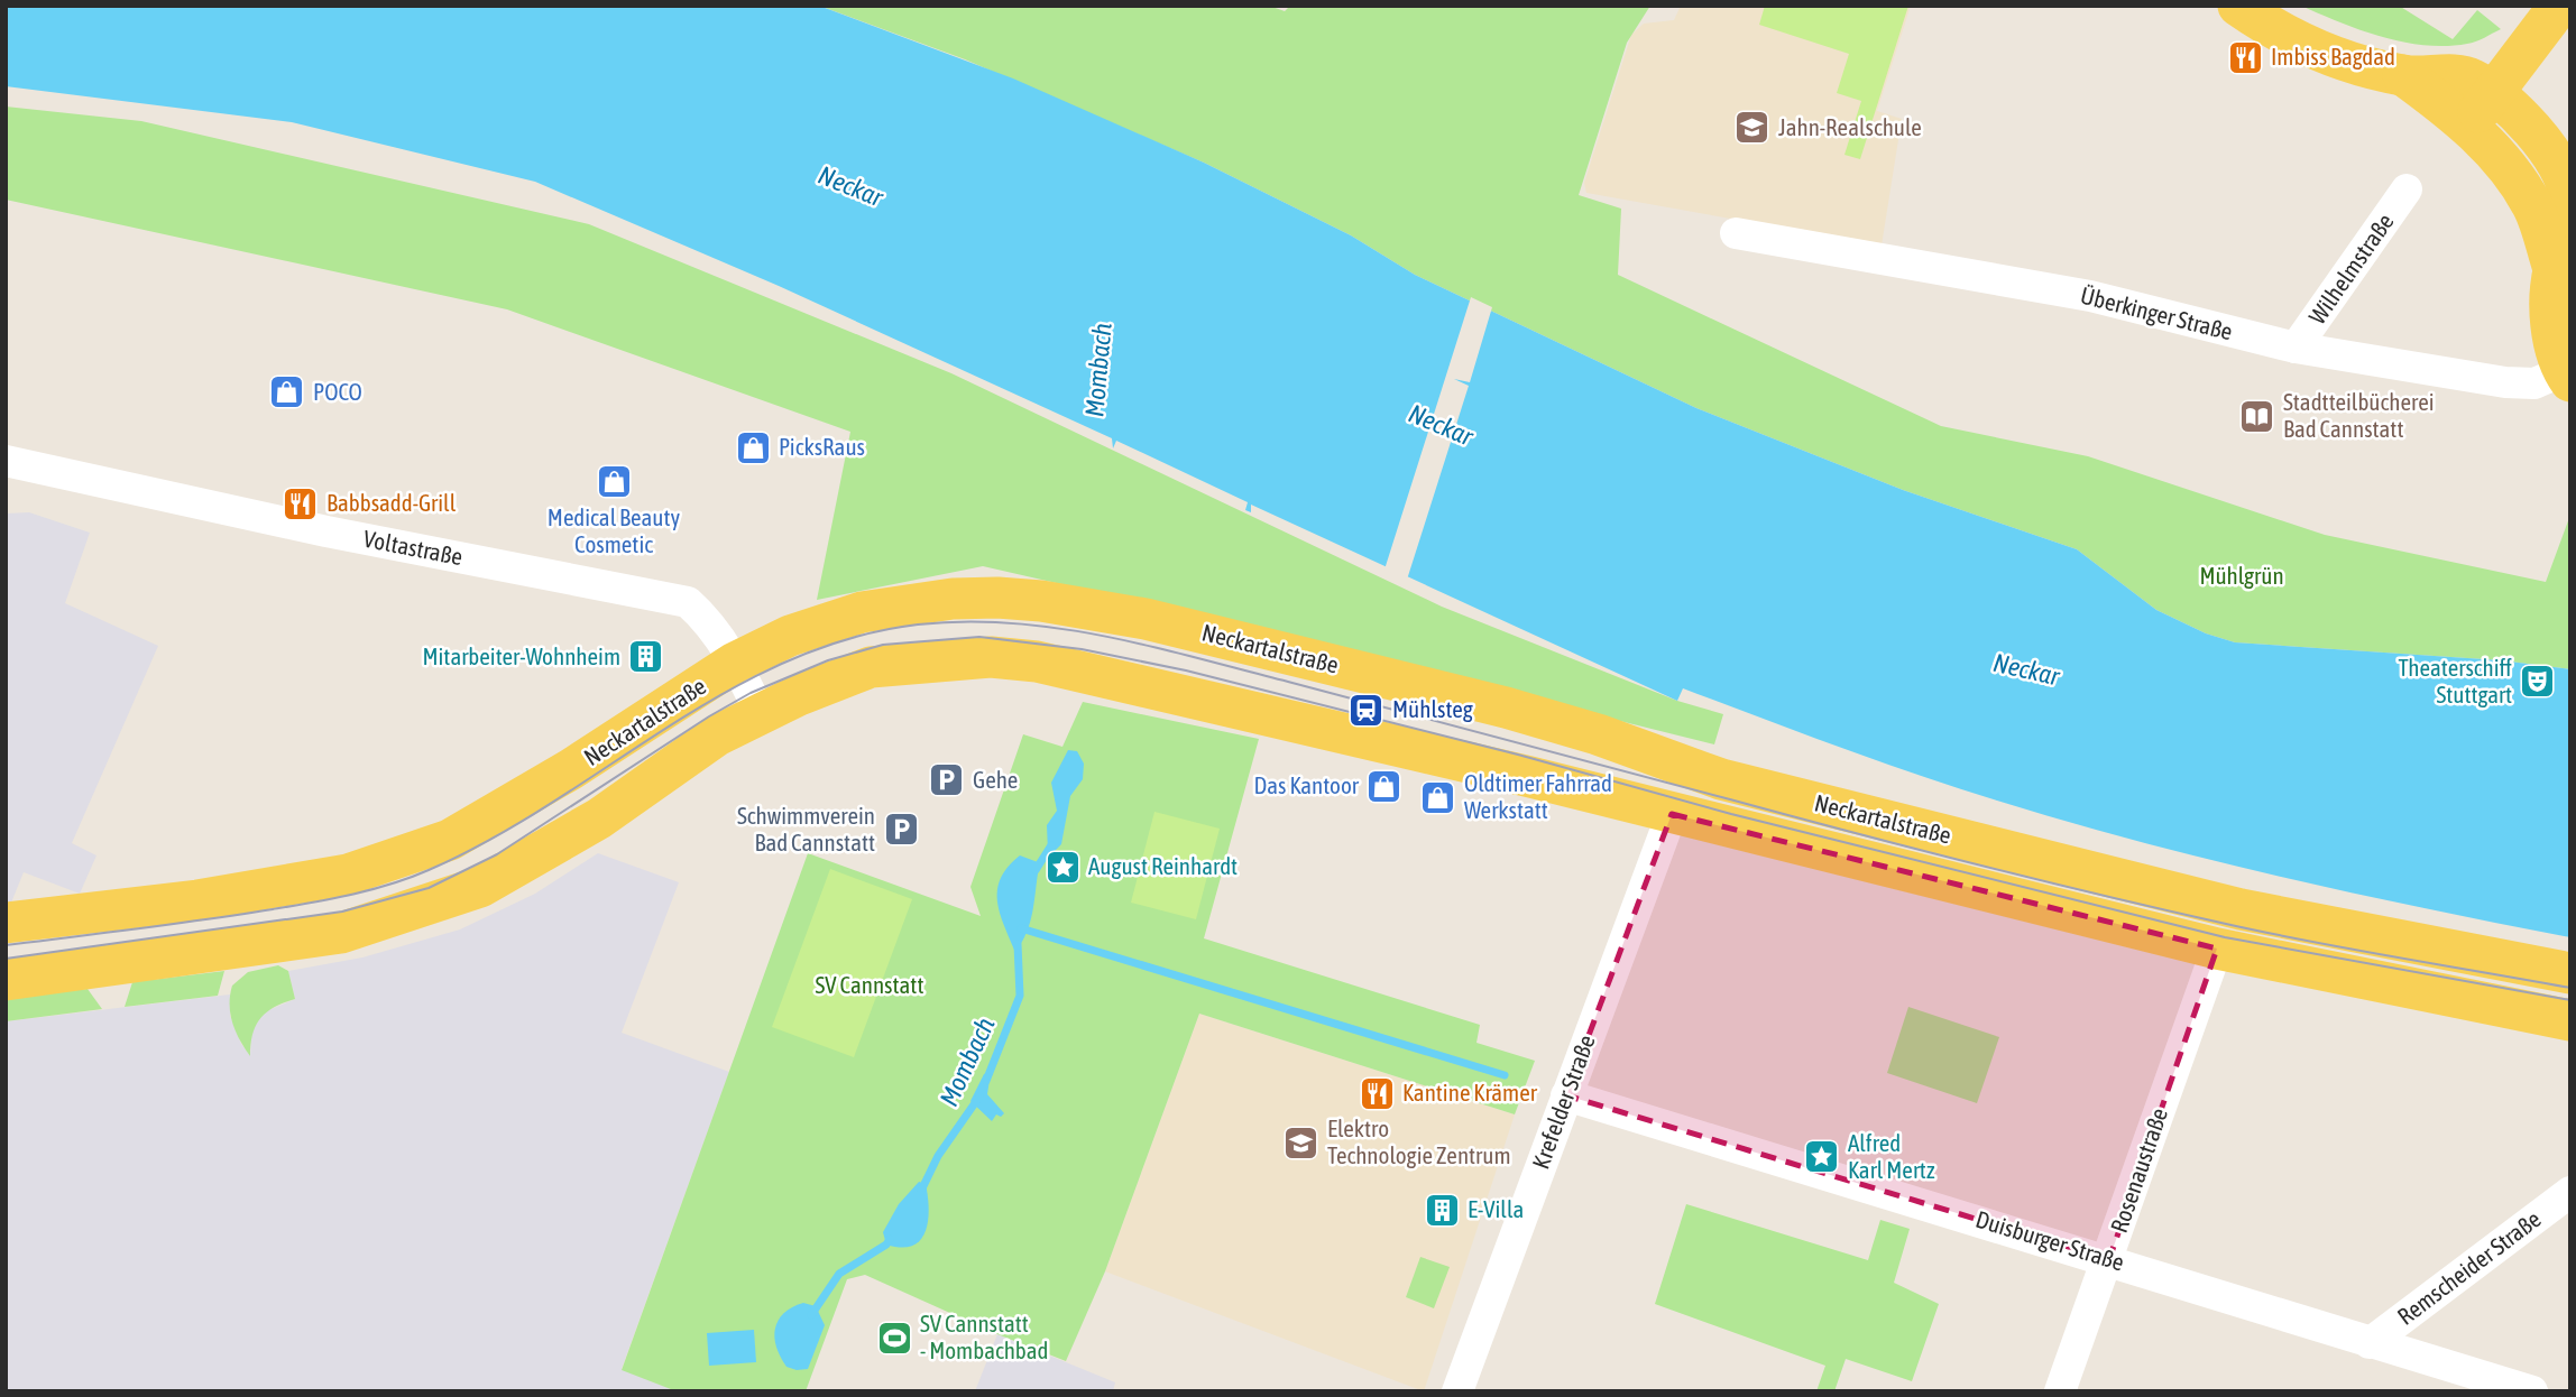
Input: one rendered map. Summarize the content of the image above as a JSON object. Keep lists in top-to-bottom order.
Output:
{
  "streets": {
    "main road": ["Neckartalstraße"],
    "street": [
      "Wilhelmstraße",
      "Überkinger Straße",
      "Voltastraße",
      "Krefelder Straße",
      "Rosenaustraße",
      "Duisburger Straße",
      "Remscheider Straße"
    ]
  },
  "crossings": [
    ["Wilhelmstraße", "Überkinger Straße"],
    ["Voltastraße", "Neckartalstraße"],
    ["Neckartalstraße", "Krefelder Straße"],
    ["Neckartalstraße", "Rosenaustraße"],
    ["Krefelder Straße", "Duisburger Straße"],
    ["Rosenaustraße", "Duisburger Straße"],
    ["Duisburger Straße", "Remscheider Straße"]
  ],
  "water": ["Neckar", "Mombach"],
  "parks": ["Mühlgrün", "SV Cannstatt"],
  "places": {
    "restaurant": ["Imbiss Bagdad", "Babbsadd-Grill", "Kantine Krämer"],
    "school or university": ["Jahn-Realschule", "Elektro Technologie Zentrum"],
    "shop": [
      "POCO",
      "PicksRaus",
      "Medical Beauty Cosmetic",
      "Das Kantoor",
      "Oldtimer Fahrrad Werkstatt"
    ],
    "library": ["Stadtteilbücherei Bad Cannstatt"],
    "building": ["Mitarbeiter-Wohnheim", "E-Villa"],
    "theatre": ["Theaterschiff Stuttgart"],
    "station": ["Mühlsteg"],
    "parking": ["Gehe", "Schwimmverein Bad Cannstatt"],
    "place": ["August Reinhardt", "Alfred Karl Mertz"],
    "sports": ["SV Cannstatt - Mombachbad"]
  }
}
